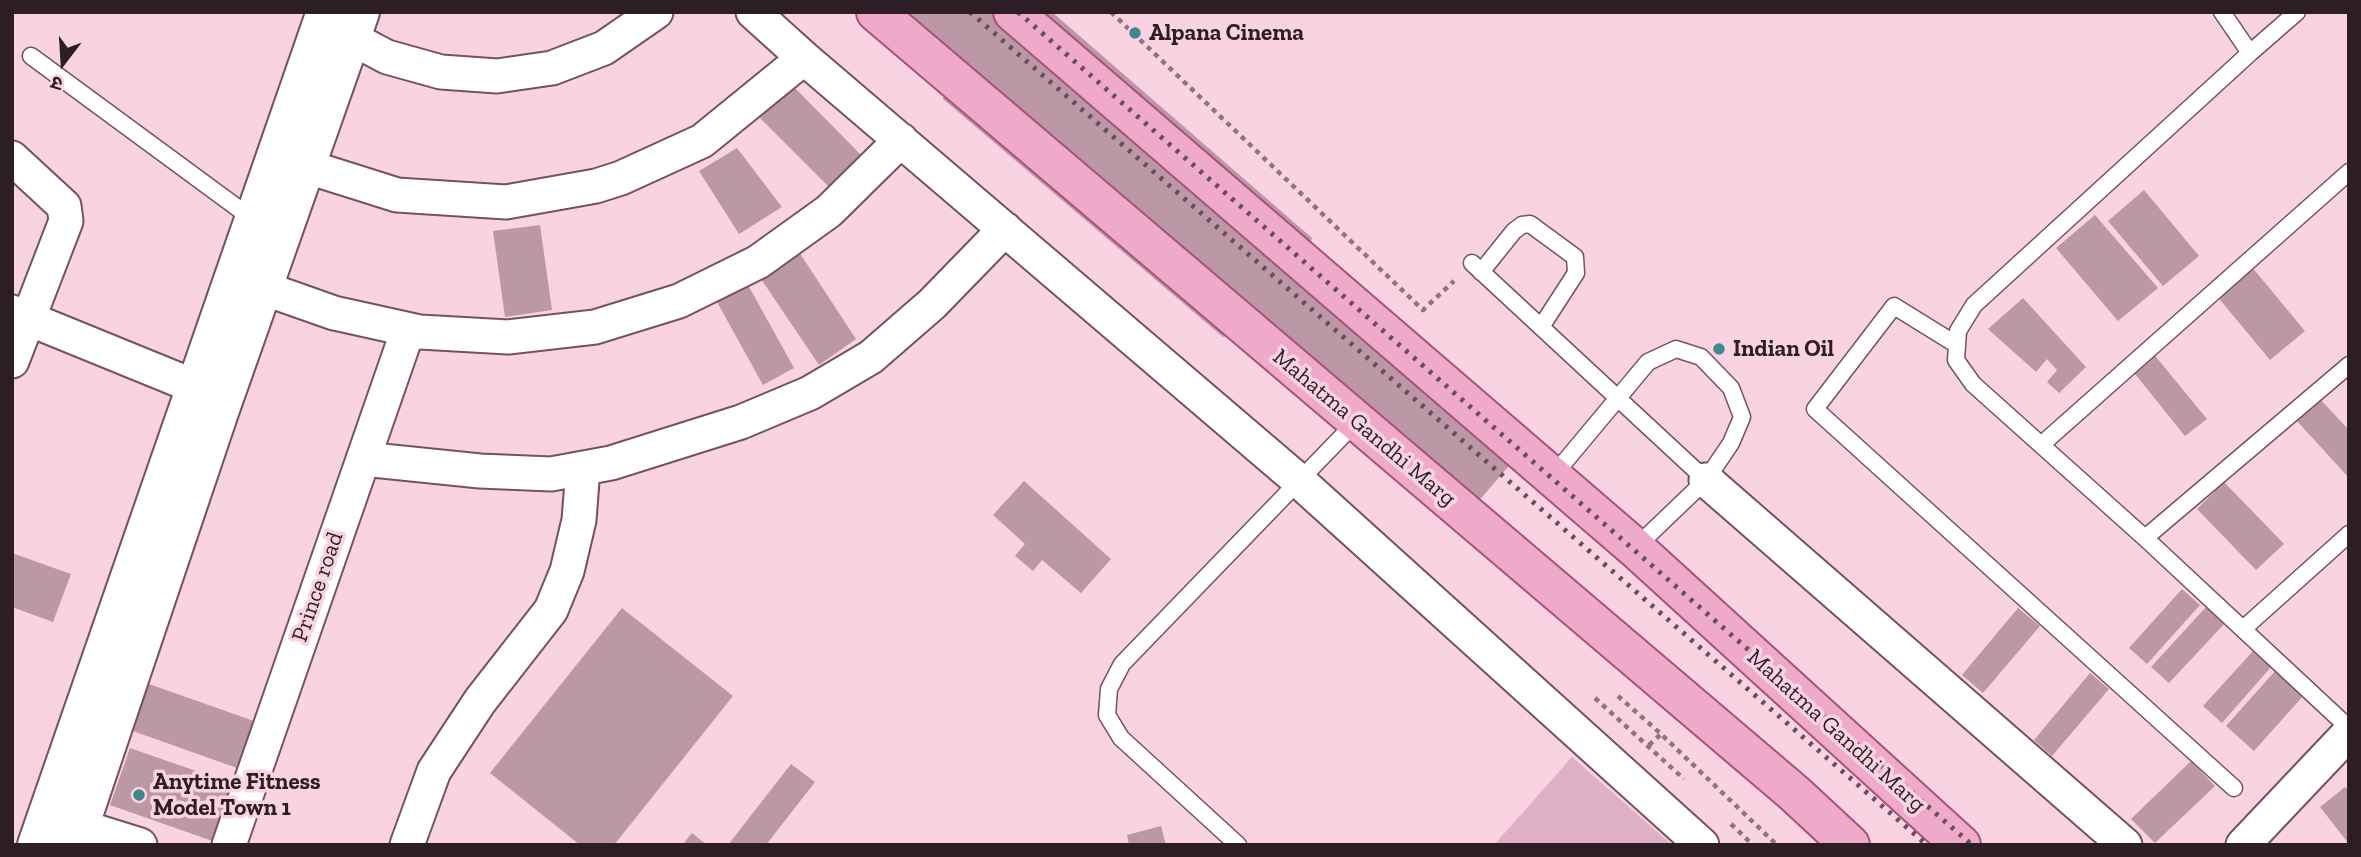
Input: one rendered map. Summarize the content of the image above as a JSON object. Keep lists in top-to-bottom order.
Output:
{
  "streets": {
    "main road": ["Mahatma Gandhi Marg"],
    "street": ["Prince road"]
  },
  "places": ["Alpana Cinema", "Indian Oil", "Anytime Fitness Model Town 1"],
  "north": "bottom"
}
